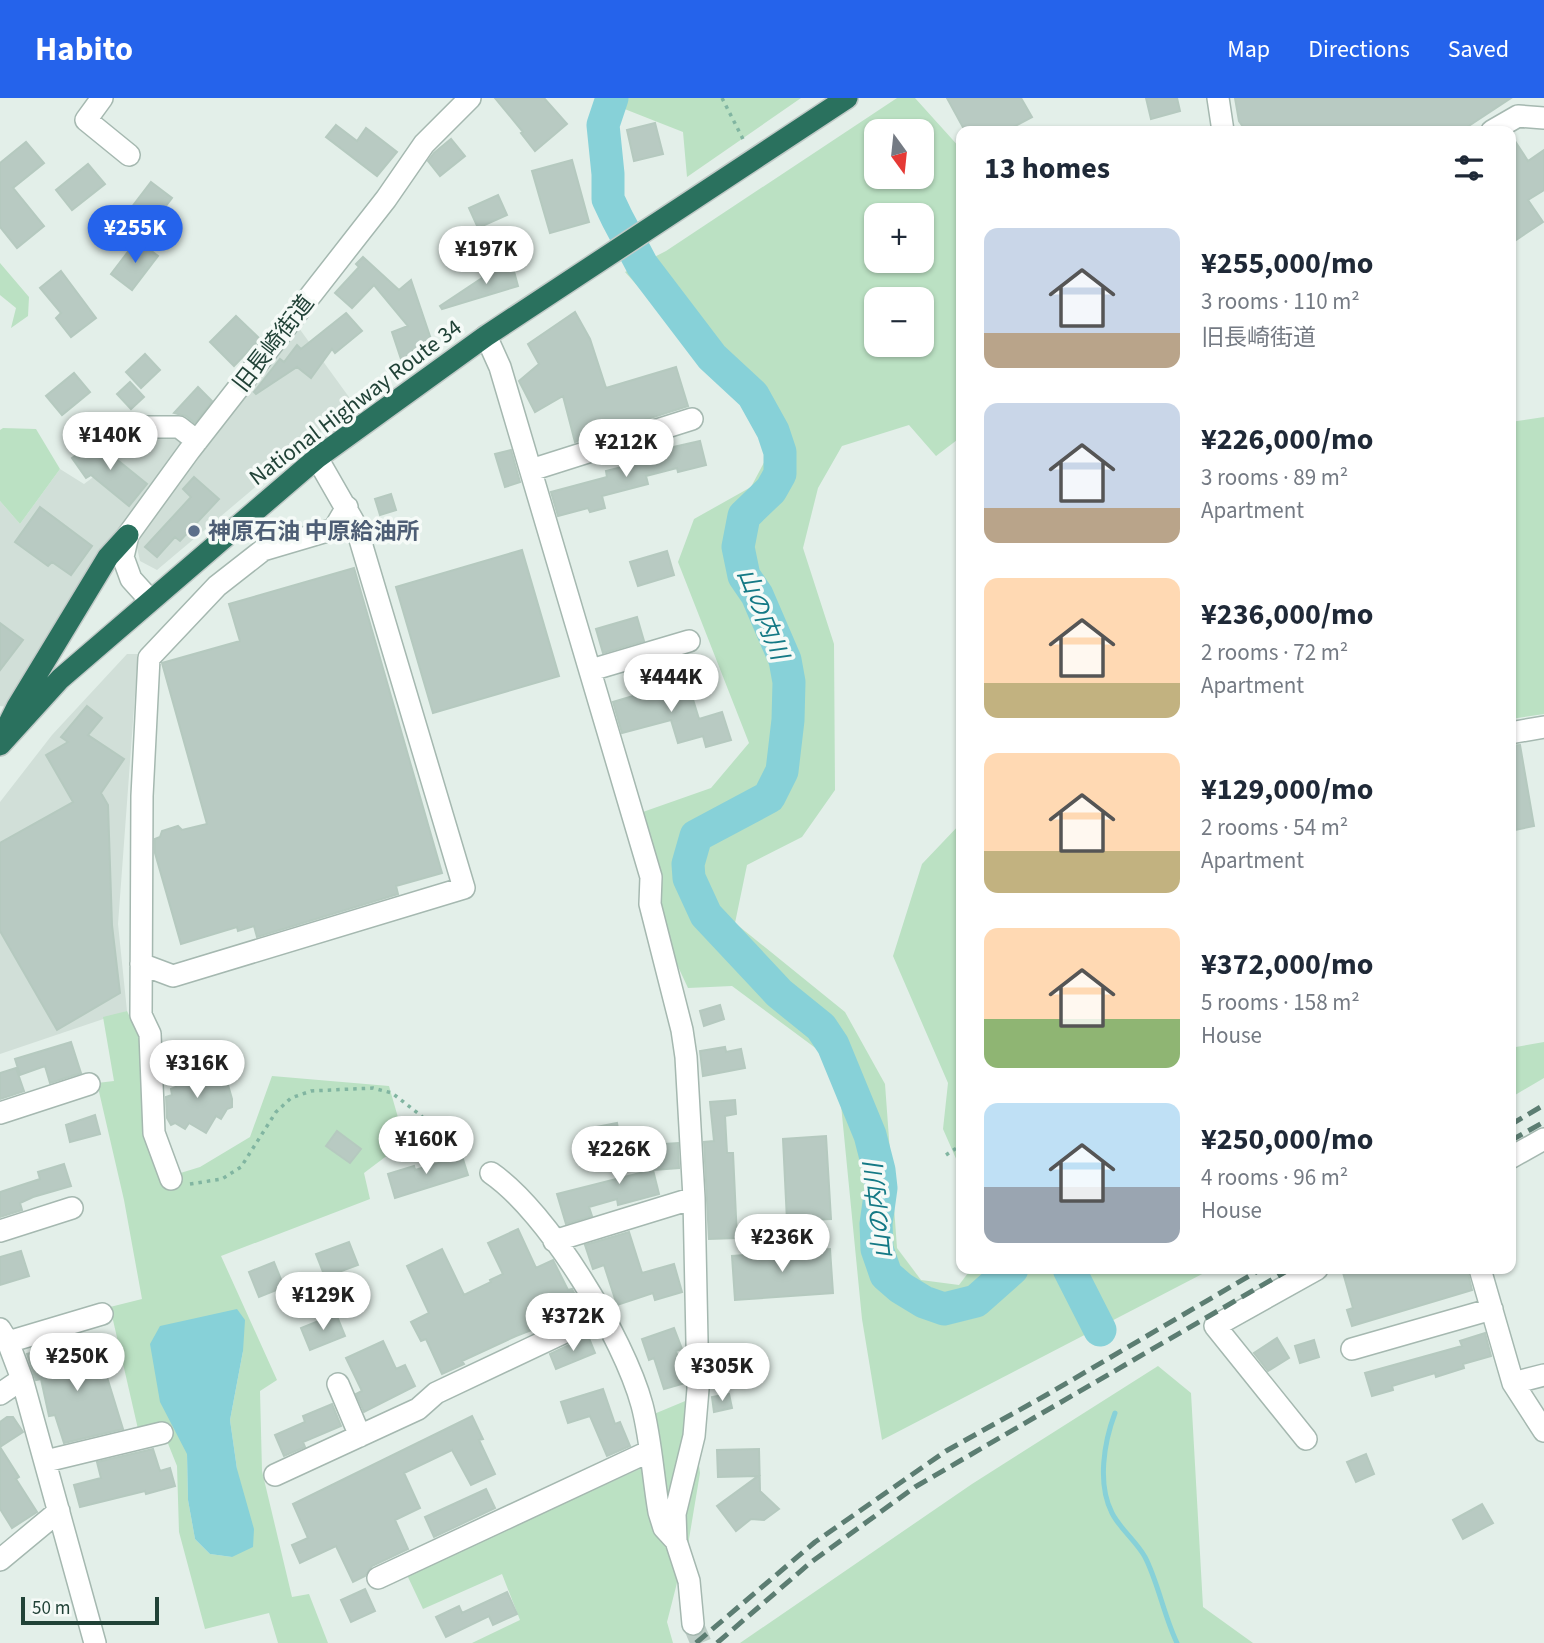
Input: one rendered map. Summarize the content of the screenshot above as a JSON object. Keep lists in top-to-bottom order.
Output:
{
  "streets": {
    "highway": ["National Highway Route 34"],
    "street": ["旧長崎街道"]
  },
  "water": ["山の内川"],
  "places": ["神原石油 中原給油所"],
  "scale_bar": "50 m",
  "north": "bottom",
  "page": {
    "header": "Habito",
    "nav": ["Map", "Directions", "Saved"],
    "map_buttons": ["+", "−"],
    "heading": "13 homes",
    "price": [
      "¥255K",
      "¥197K",
      "¥140K",
      "¥212K",
      "¥444K",
      "¥316K",
      "¥160K",
      "¥226K",
      "¥236K",
      "¥129K",
      "¥372K",
      "¥250K",
      "¥305K"
    ],
    "list": [
      {
        "name": "¥255,000/mo",
        "note": "3 rooms · 110 m² · 旧長崎街道"
      },
      {
        "name": "¥226,000/mo",
        "note": "3 rooms · 89 m² · Apartment"
      },
      {
        "name": "¥236,000/mo",
        "note": "2 rooms · 72 m² · Apartment"
      },
      {
        "name": "¥129,000/mo",
        "note": "2 rooms · 54 m² · Apartment"
      },
      {
        "name": "¥372,000/mo",
        "note": "5 rooms · 158 m² · House"
      },
      {
        "name": "¥250,000/mo",
        "note": "4 rooms · 96 m² · House"
      }
    ],
    "scale": "50 m"
  }
}
